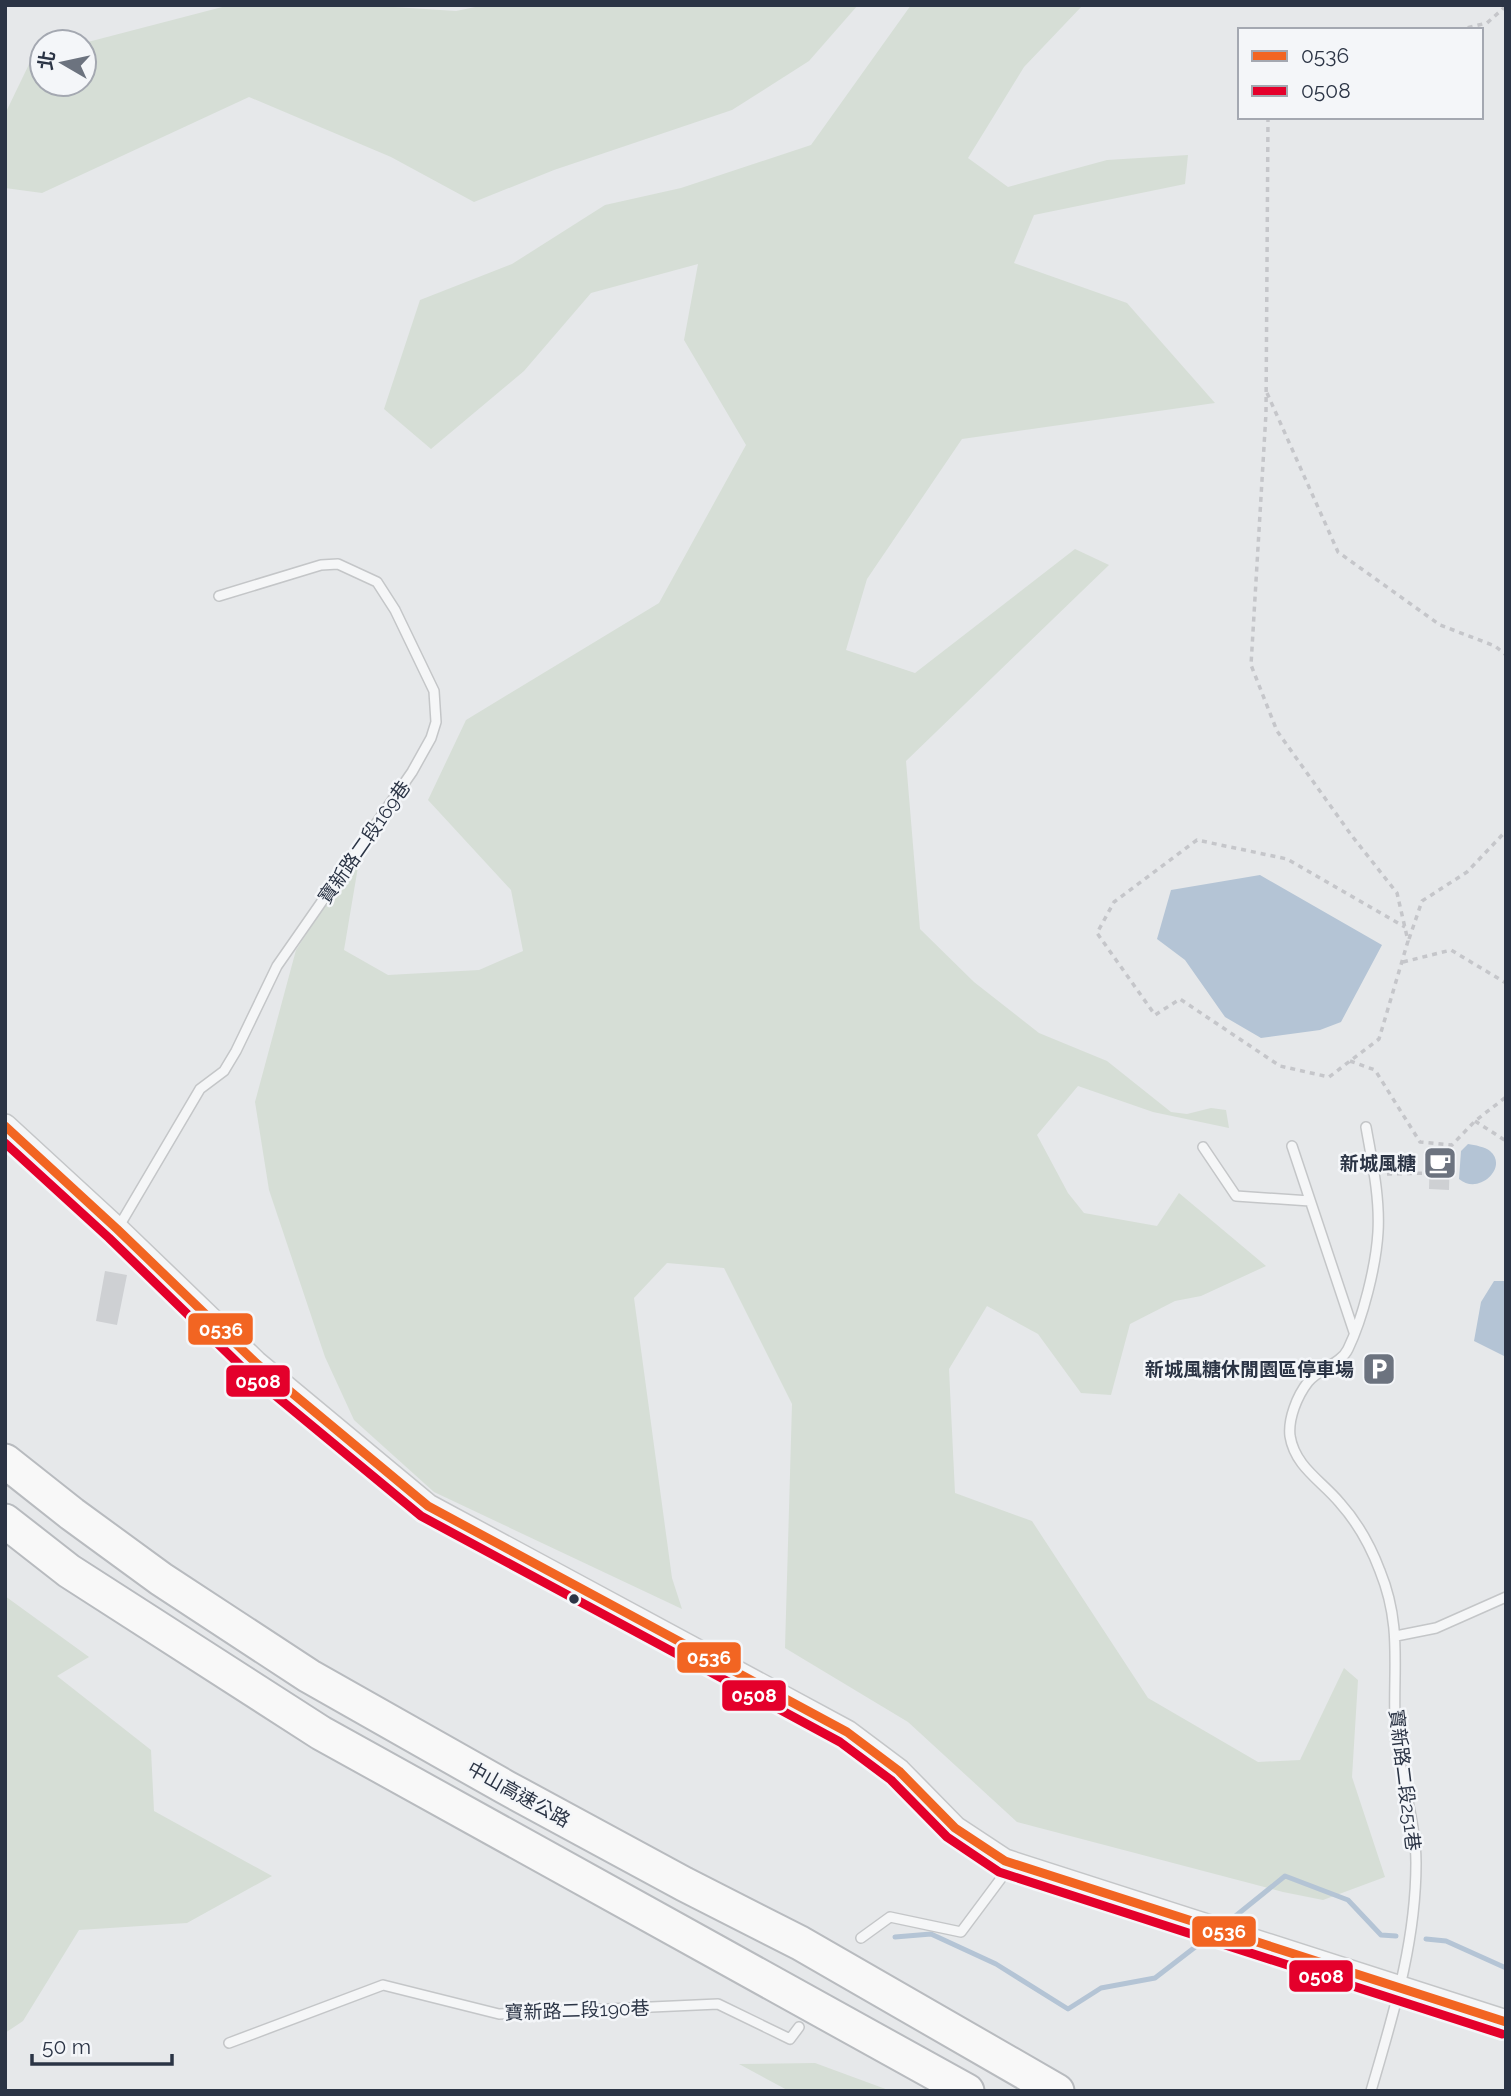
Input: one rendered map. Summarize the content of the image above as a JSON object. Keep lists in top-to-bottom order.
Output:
{
  "streets": {
    "highway": ["中山高速公路"],
    "lane": ["寶新路二段169巷", "寶新路二段251巷", "寶新路二段190巷"]
  },
  "places": {
    "cafe": ["新城風糖"],
    "parking": ["新城風糖休閒園區停車場"]
  },
  "lines": ["transit line 0536", "transit line 0508"],
  "legend": ["0536", "0508"],
  "scale_bar": "50 m",
  "north": "left"
}
